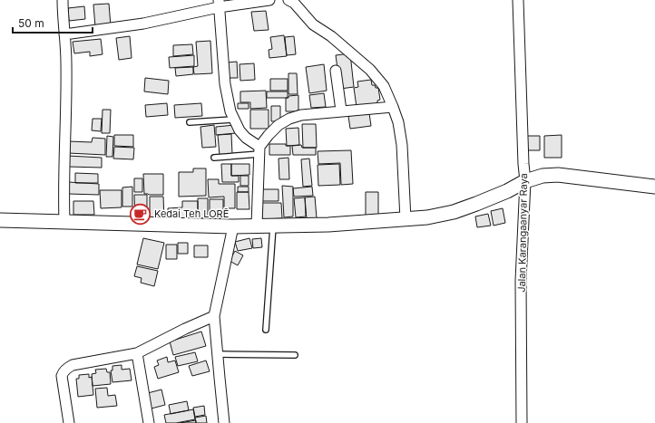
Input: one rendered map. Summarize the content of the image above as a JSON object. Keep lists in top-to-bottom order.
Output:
{
  "streets": {
    "street": ["Jalan Karangaanyar Raya"]
  },
  "places": {
    "cafe": ["Kedai Teh LORĒ"]
  },
  "scale_bar": "50 m"
}
